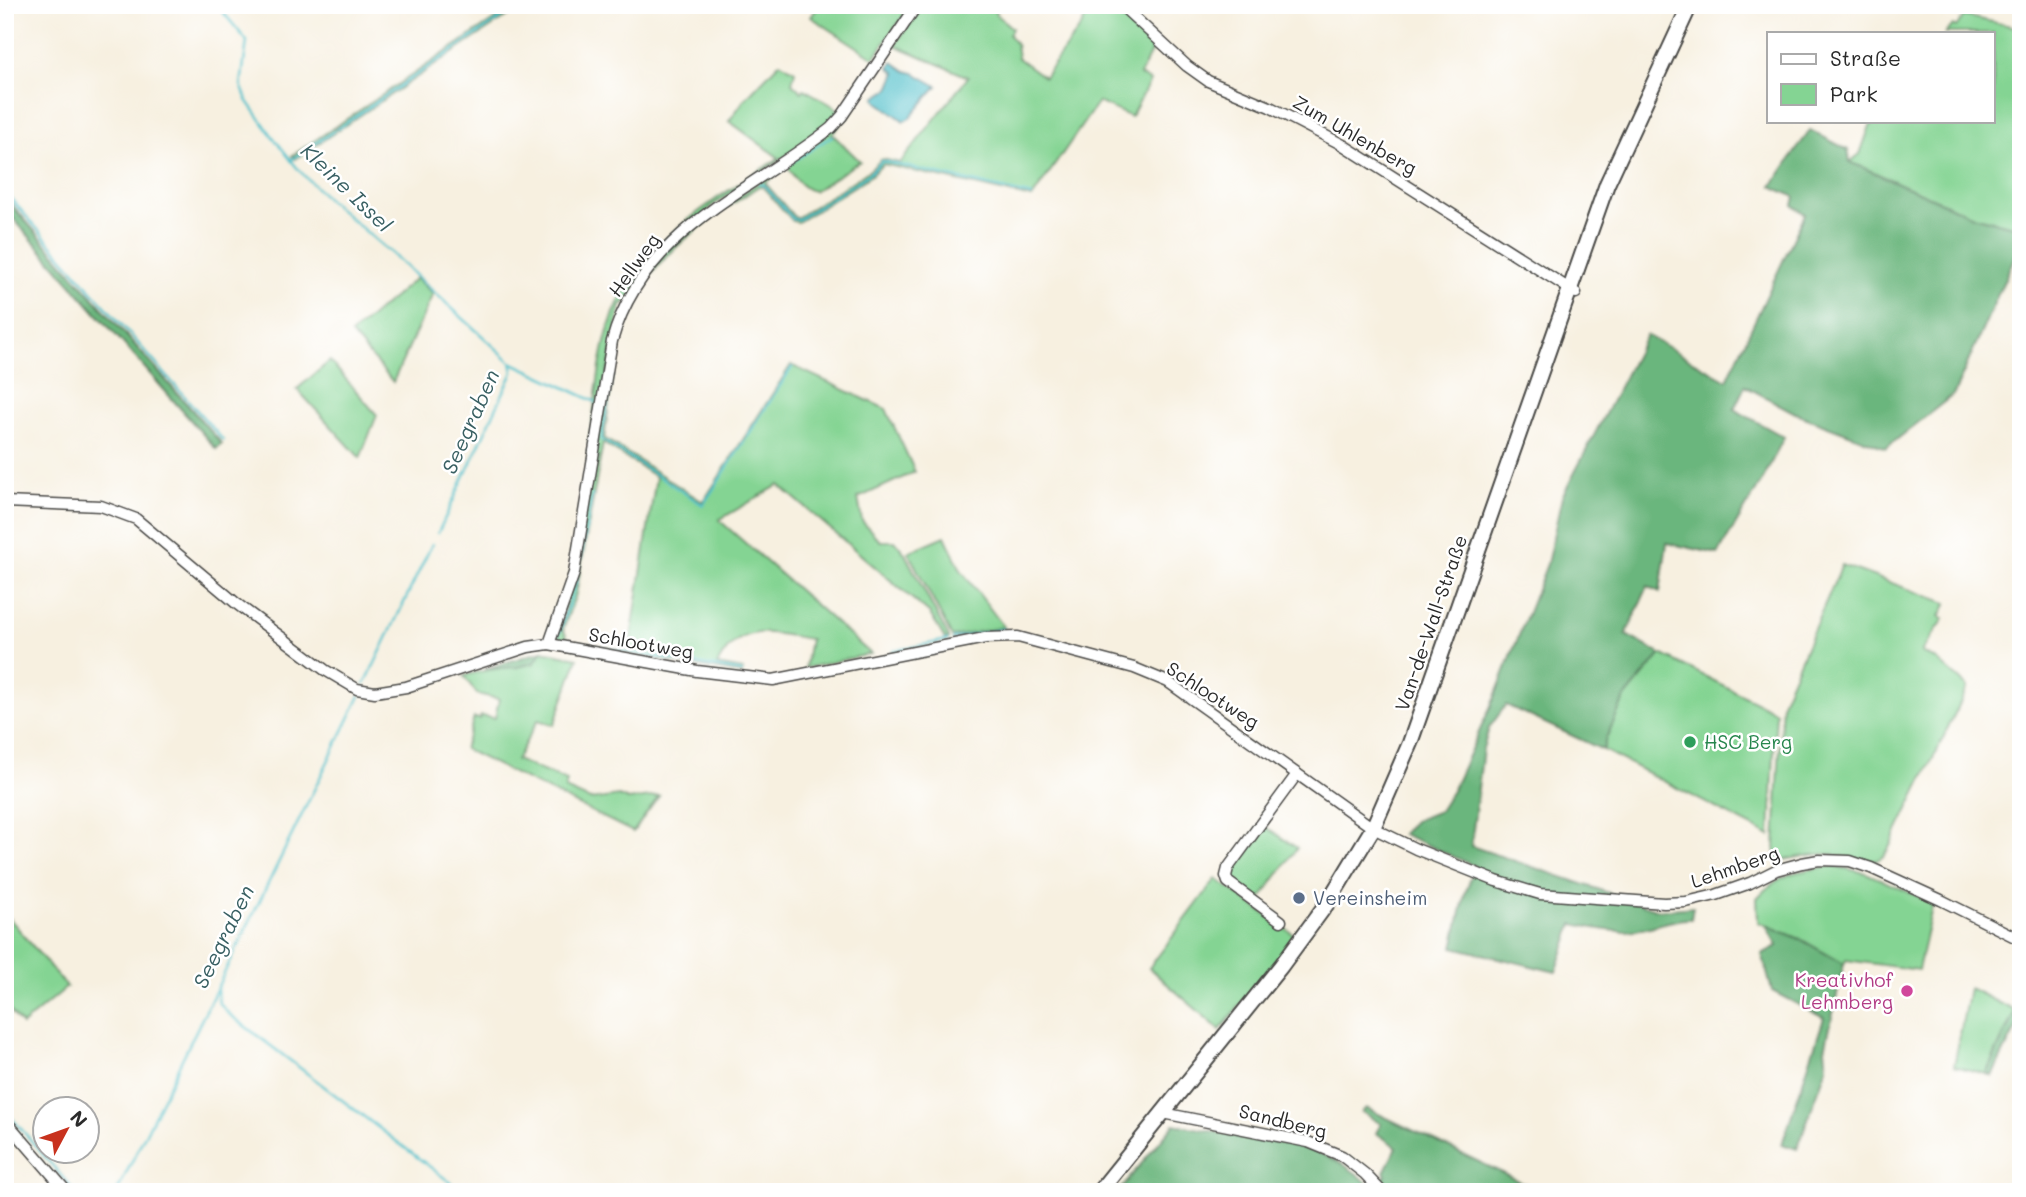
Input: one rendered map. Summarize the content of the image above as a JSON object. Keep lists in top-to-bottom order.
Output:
{
  "streets": {
    "main road": ["Van-de-Wall-Straße"],
    "street": [
      "Zum Uhlenberg",
      "Hellweg",
      "Schlootweg",
      "Lehmberg",
      "Sandberg"
    ]
  },
  "crossings": [
    ["Zum Uhlenberg", "Van-de-Wall-Straße"],
    ["Hellweg", "Schlootweg"],
    ["Van-de-Wall-Straße", "Schlootweg"],
    ["Van-de-Wall-Straße", "Lehmberg"],
    ["Van-de-Wall-Straße", "Sandberg"],
    ["Schlootweg", "Lehmberg"]
  ],
  "water": ["Kleine Issel", "Seegraben"],
  "places": ["HSC Berg", "Vereinsheim", "Kreativhof Lehmberg"],
  "legend": ["Straße", "Park"],
  "north": "top right"
}
